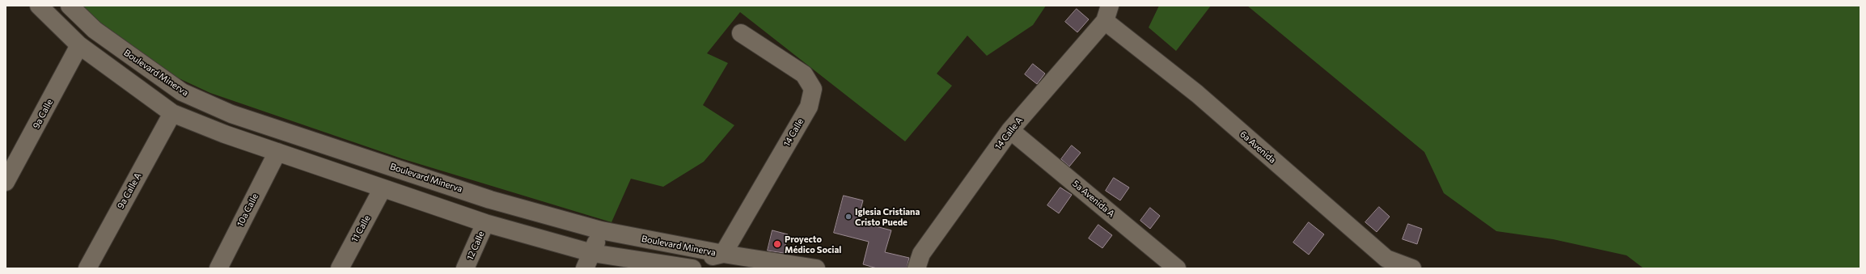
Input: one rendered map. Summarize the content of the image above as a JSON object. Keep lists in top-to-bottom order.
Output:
{
  "streets": {
    "street": [
      "Boulevard Minerva",
      "9a Calle",
      "14 Calle",
      "14 Calle A",
      "6a Avenida",
      "9a Calle A",
      "5a Avenida A",
      "10a Calle",
      "11 Calle",
      "12 Calle"
    ]
  },
  "crossings": [
    ["Boulevard Minerva", "14 Calle"],
    ["Boulevard Minerva", "11 Calle"],
    ["14 Calle A", "6a Avenida"],
    ["14 Calle A", "5a Avenida A"]
  ],
  "places": ["Iglesia Cristiana Cristo Puede", "Proyecto Médico Social"]
}
